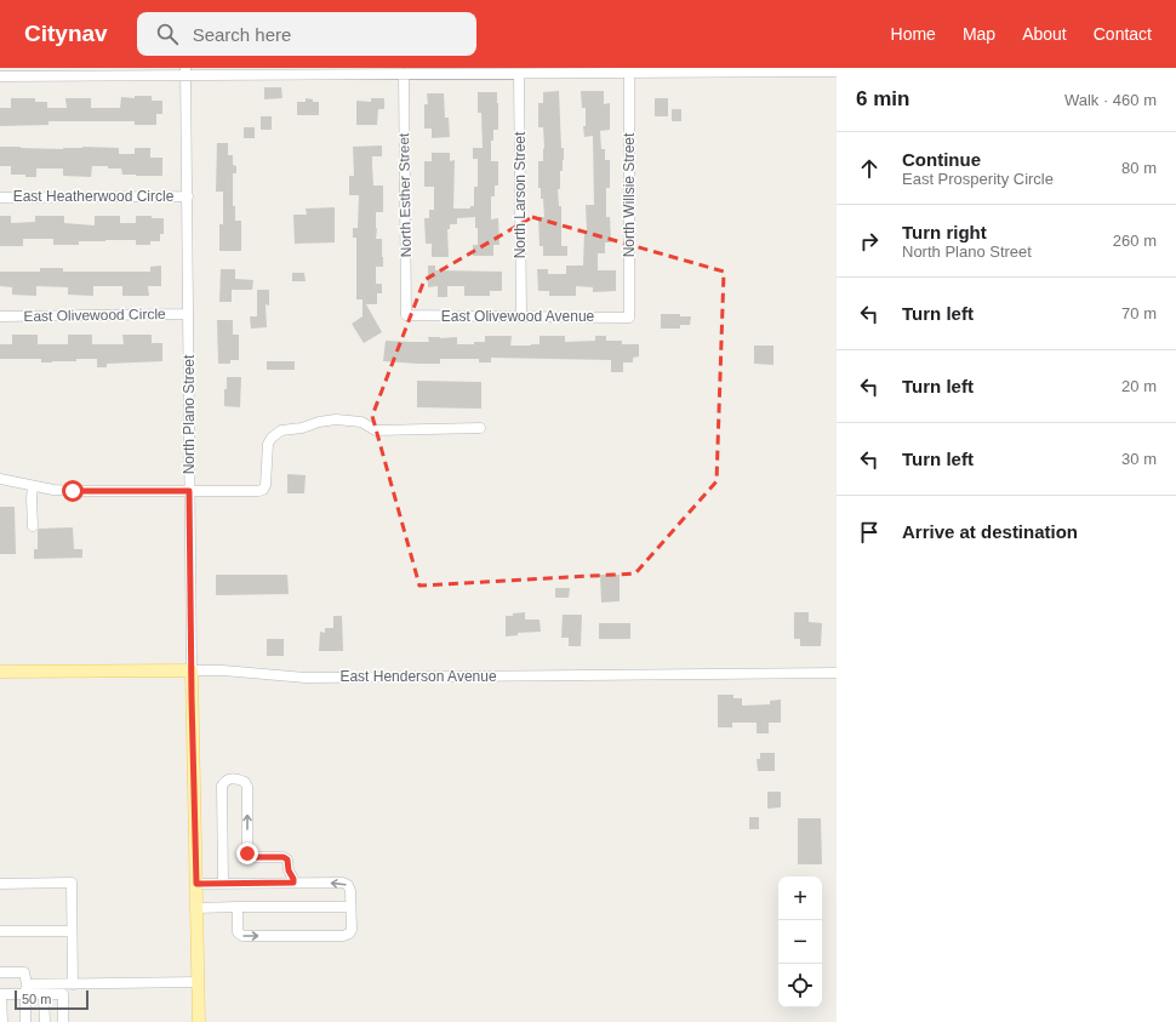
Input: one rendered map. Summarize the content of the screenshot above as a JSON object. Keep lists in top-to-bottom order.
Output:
{
  "streets": {
    "main road": ["North Plano Street", "East Henderson Avenue"],
    "street": [
      "North Esther Street",
      "North Larson Street",
      "North Willsie Street",
      "East Heatherwood Circle",
      "East Olivewood Circle",
      "East Olivewood Avenue"
    ]
  },
  "crossings": [
    ["North Esther Street", "East Olivewood Avenue"],
    ["North Larson Street", "East Olivewood Avenue"],
    ["North Willsie Street", "East Olivewood Avenue"],
    ["East Heatherwood Circle", "North Plano Street"],
    ["East Olivewood Circle", "North Plano Street"],
    ["North Plano Street", "East Henderson Avenue"]
  ],
  "scale_bar": "50 m",
  "page": {
    "header": "Citynav",
    "search": "Search here",
    "nav": [
      "Home",
      "Map",
      "About",
      "Contact"
    ],
    "heading": ["6 min", "Walk · 460 m"],
    "list": [
      ["Continue", "East Prosperity Circle", "80 m"],
      ["Turn right", "North Plano Street", "260 m"],
      ["Turn left", "70 m"],
      ["Turn left", "20 m"],
      ["Turn left", "30 m"],
      "Arrive at destination"
    ],
    "map_buttons": ["+", "−"],
    "scale": "50 m"
  }
}
